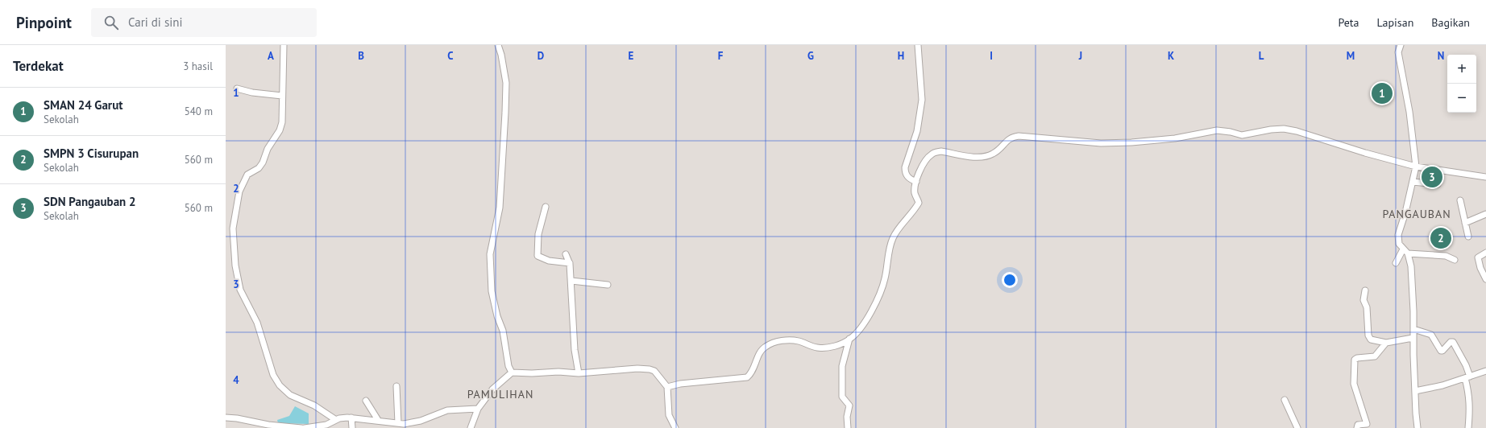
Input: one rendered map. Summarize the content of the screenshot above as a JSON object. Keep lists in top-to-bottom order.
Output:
{
  "districts": ["PANGAUBAN", "PAMULIHAN"],
  "page": {
    "header": "Pinpoint",
    "search": "Cari di sini",
    "nav": ["Peta", "Lapisan", "Bagikan"],
    "heading": ["Terdekat", "3 hasil"],
    "map_buttons": ["+", "−"],
    "pins": ["1", "3", "2"],
    "list": [
      {
        "mark": "1",
        "name": "SMAN 24 Garut",
        "note": "Sekolah",
        "value": "540 m"
      },
      {
        "mark": "2",
        "name": "SMPN 3 Cisurupan",
        "note": "Sekolah",
        "value": "560 m"
      },
      {
        "mark": "3",
        "name": "SDN Pangauban 2",
        "note": "Sekolah",
        "value": "560 m"
      }
    ]
  },
  "grid": {
    "columns": [
      "A",
      "B",
      "C",
      "D",
      "E",
      "F",
      "G",
      "H",
      "I",
      "J",
      "K",
      "L",
      "M",
      "N"
    ],
    "rows": [
      "1",
      "2",
      "3",
      "4"
    ]
  }
}
